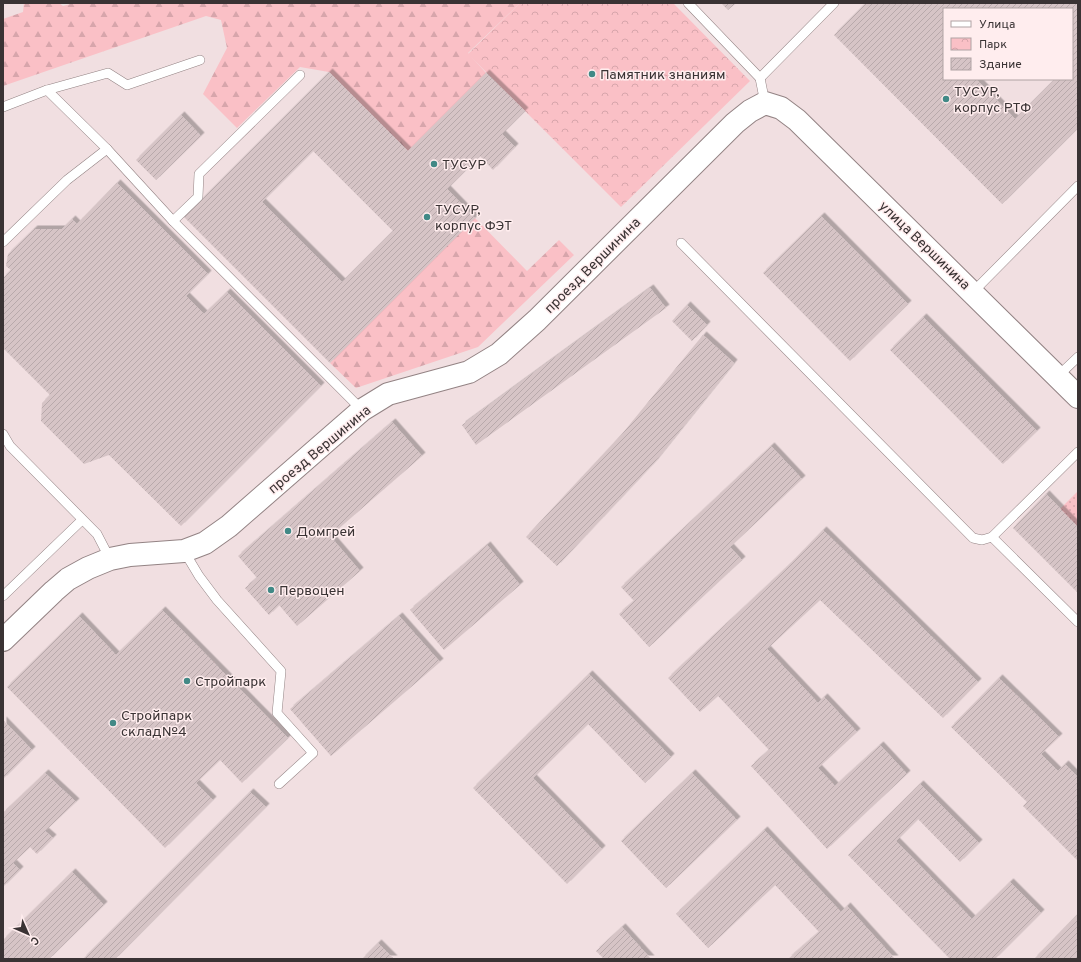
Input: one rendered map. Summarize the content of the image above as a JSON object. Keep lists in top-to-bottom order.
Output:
{
  "streets": {
    "street": ["улица Вершинина", "проезд Вершинина"]
  },
  "crossings": [
    ["улица Вершинина", "проезд Вершинина"]
  ],
  "places": [
    "Памятник знаниям",
    "ТУСУР, корпус РТФ",
    "ТУСУР",
    "ТУСУР, корпус ФЭТ",
    "Домгрей",
    "Первоцен",
    "Стройпарк",
    "Стройпарк склад№4"
  ],
  "legend": ["Улица", "Парк", "Здание"],
  "north": "bottom right"
}
